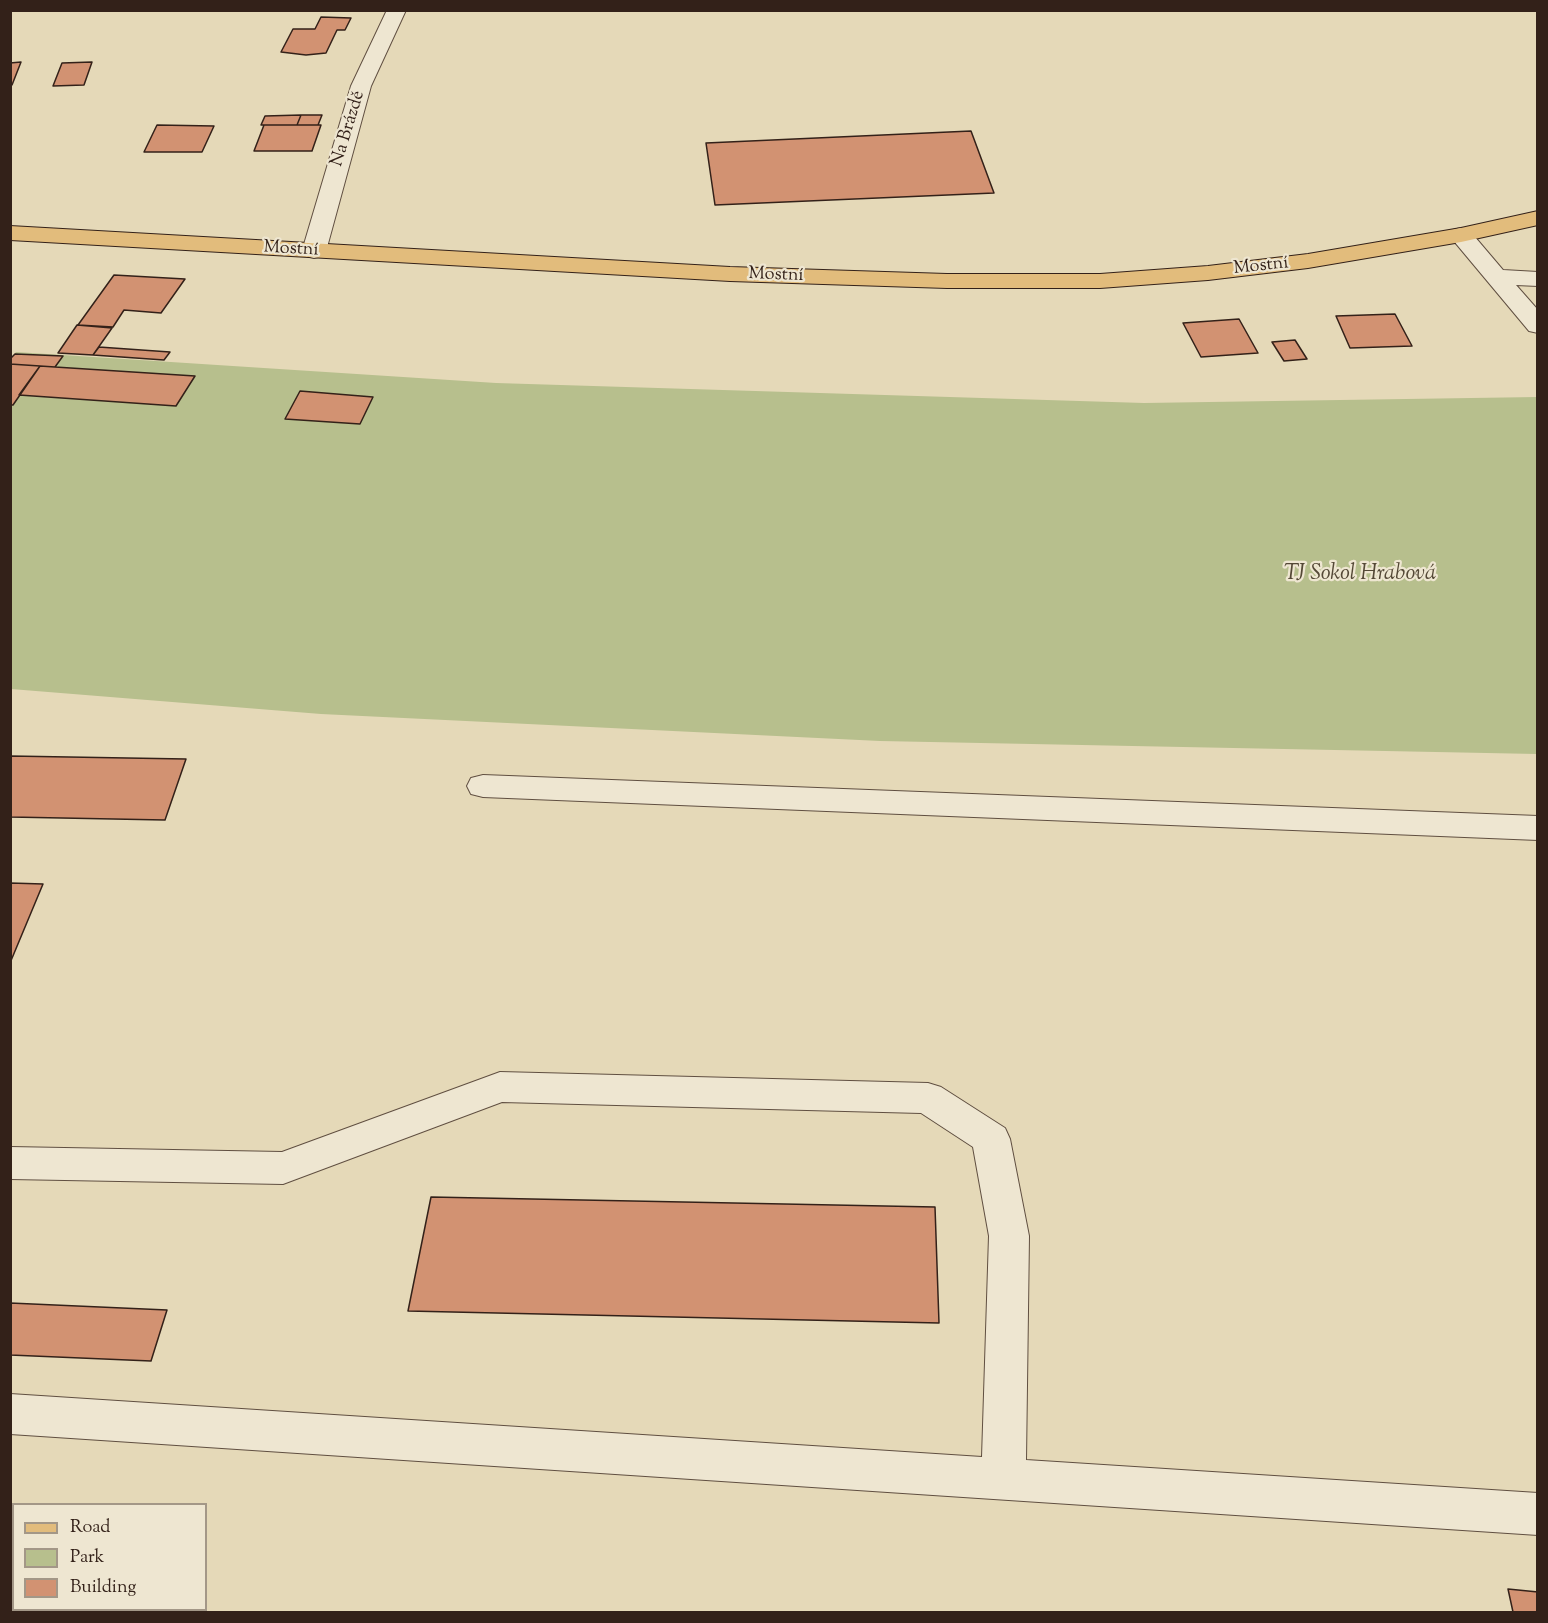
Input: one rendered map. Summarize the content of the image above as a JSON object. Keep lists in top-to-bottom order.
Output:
{
  "streets": {
    "main road": ["Mostní"],
    "street": ["Na Brázdě"]
  },
  "crossings": [
    ["Na Brázdě", "Mostní"]
  ],
  "parks": ["TJ Sokol Hrabová"],
  "legend": ["Road", "Park", "Building"]
}
